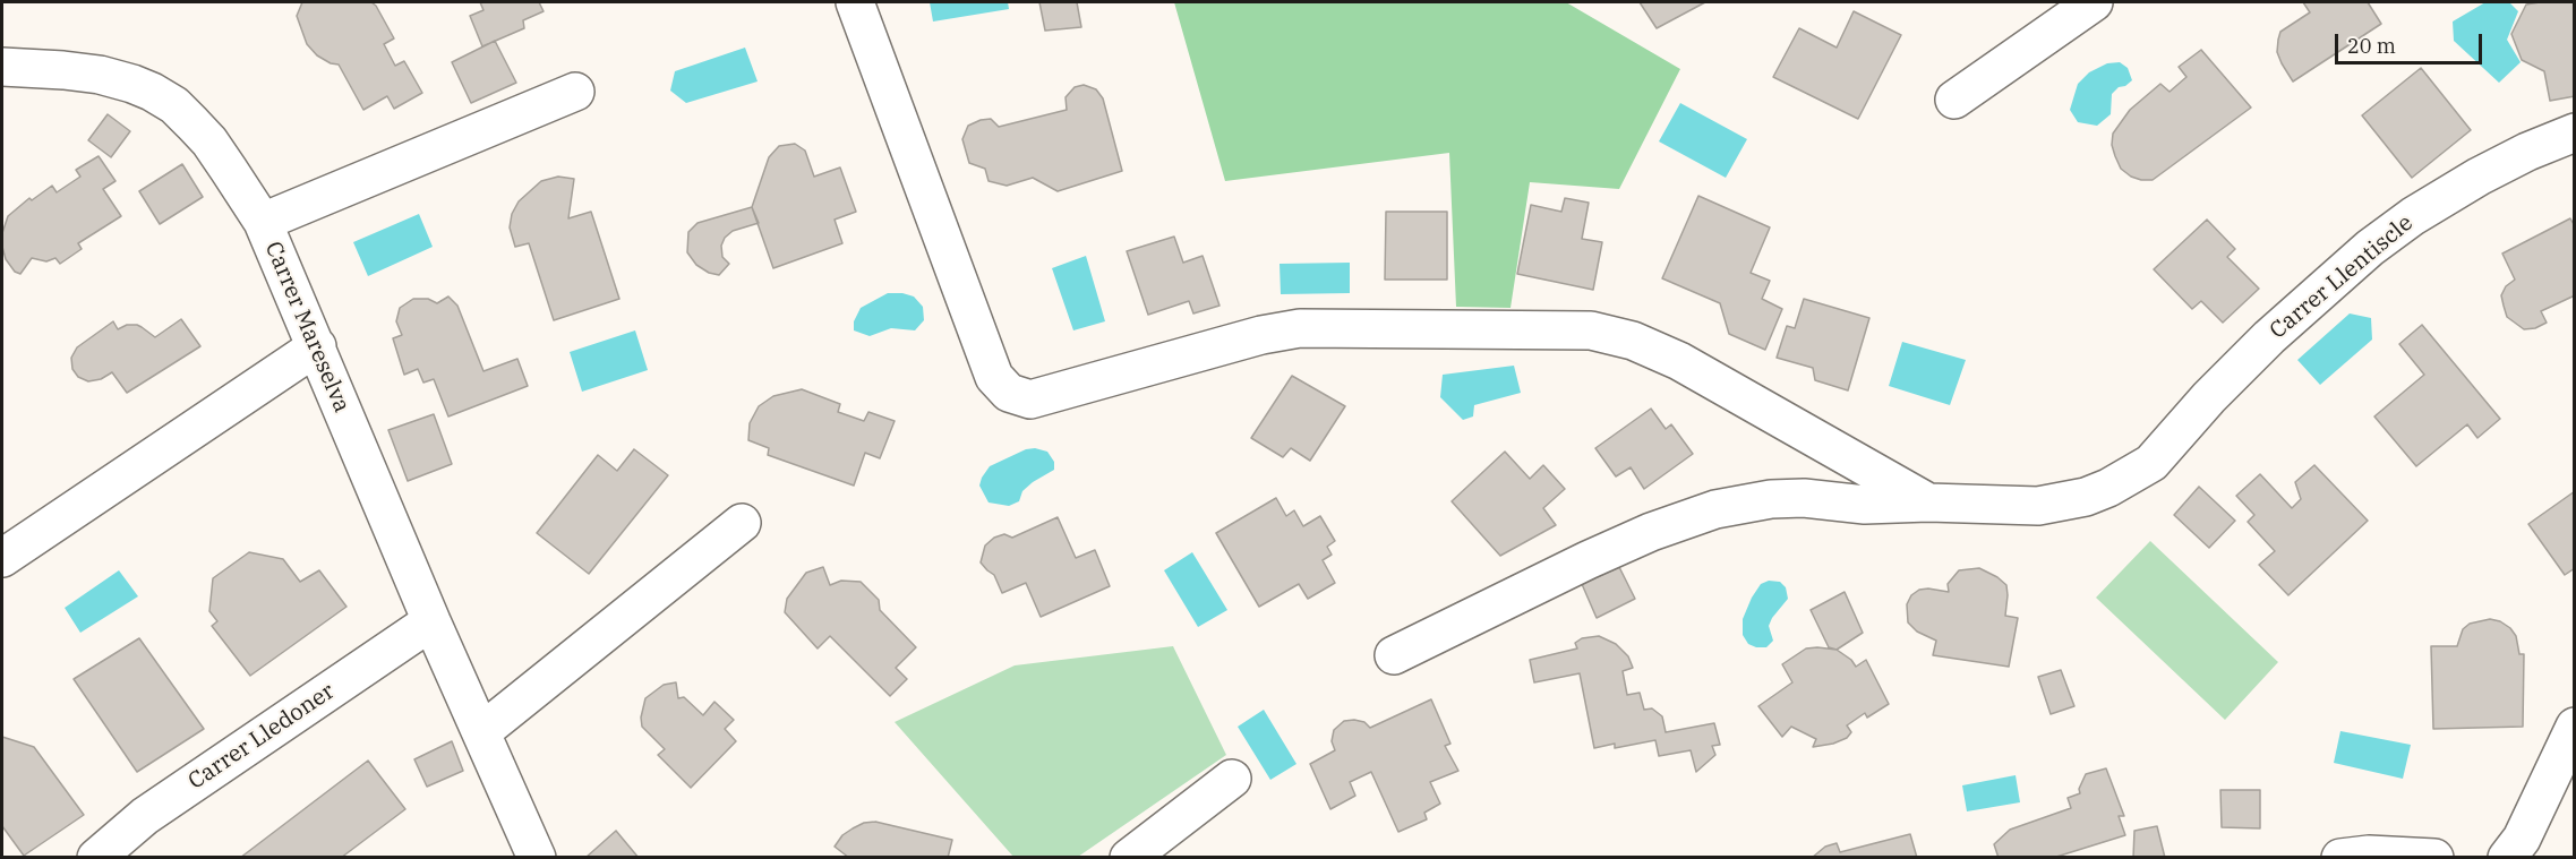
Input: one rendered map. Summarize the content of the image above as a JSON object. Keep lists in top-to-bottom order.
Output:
{
  "streets": {
    "street": ["Carrer Llentiscle", "Carrer Mareselva", "Carrer Lledoner"]
  },
  "crossings": [
    ["Carrer Mareselva", "Carrer Lledoner"]
  ],
  "scale_bar": "20 m"
}
